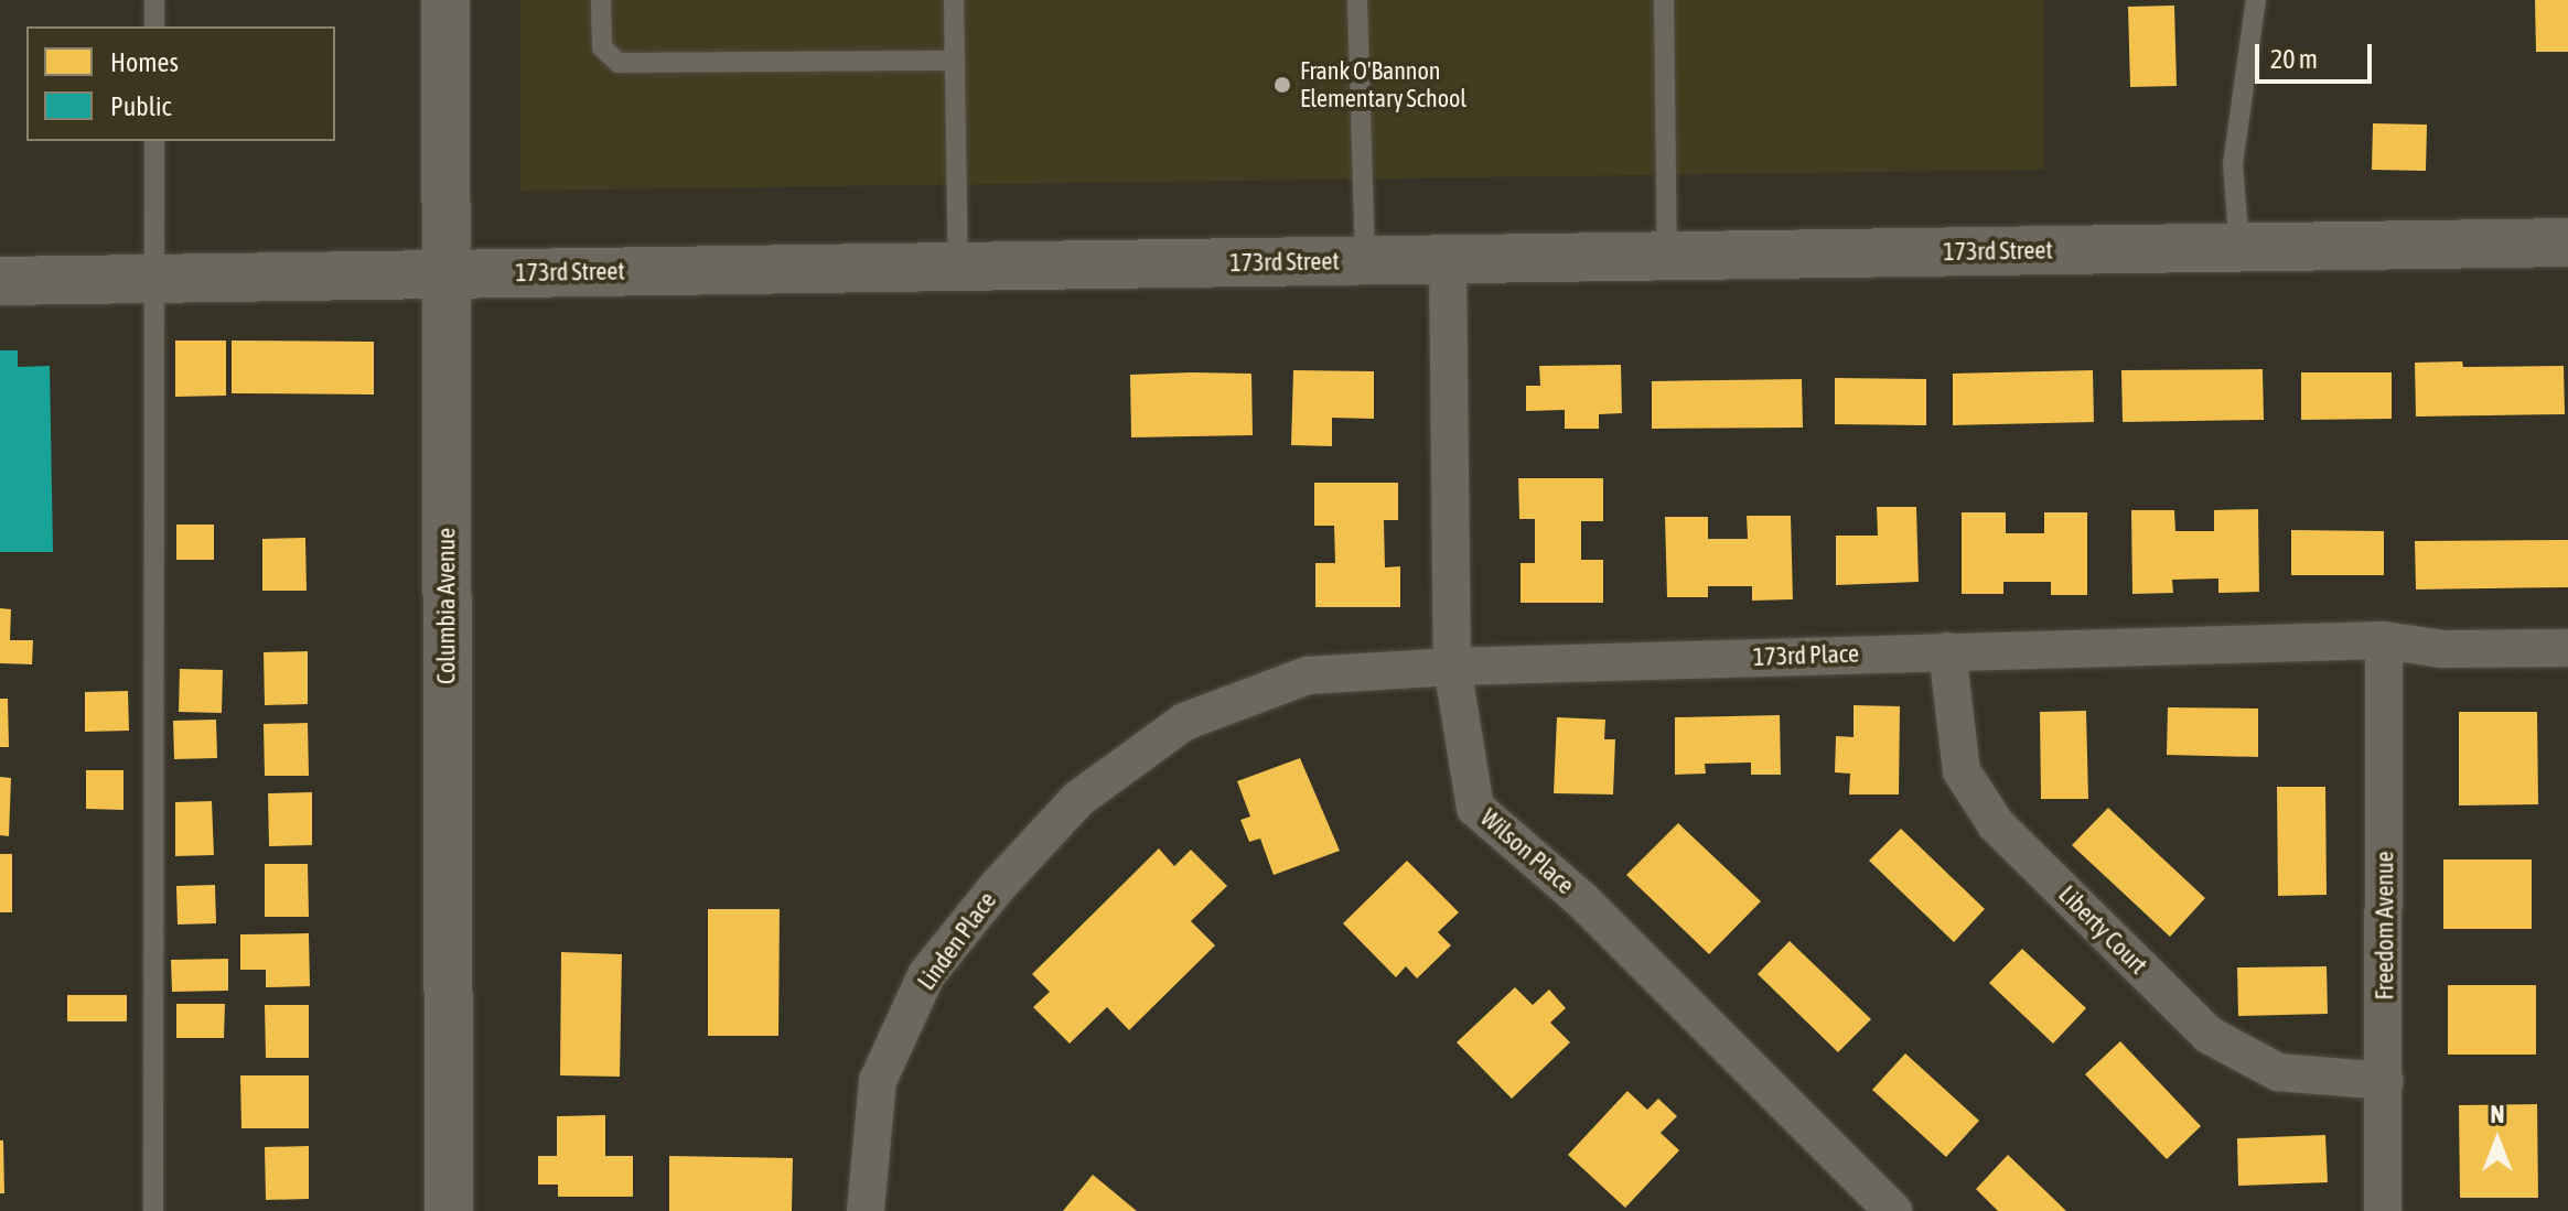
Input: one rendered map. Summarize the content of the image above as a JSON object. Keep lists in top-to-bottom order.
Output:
{
  "streets": {
    "street": [
      "173rd Street",
      "Columbia Avenue",
      "173rd Place",
      "Wilson Place",
      "Freedom Avenue",
      "Liberty Court",
      "Linden Place"
    ]
  },
  "crossings": [
    ["173rd Street", "Columbia Avenue"],
    ["173rd Street", "Wilson Place"],
    ["173rd Place", "Wilson Place"],
    ["173rd Place", "Freedom Avenue"],
    ["173rd Place", "Liberty Court"],
    ["173rd Place", "Linden Place"],
    ["Freedom Avenue", "Liberty Court"]
  ],
  "places": ["Frank O'Bannon Elementary School"],
  "legend": ["Homes", "Public"],
  "scale_bar": "20 m",
  "north": "top"
}
